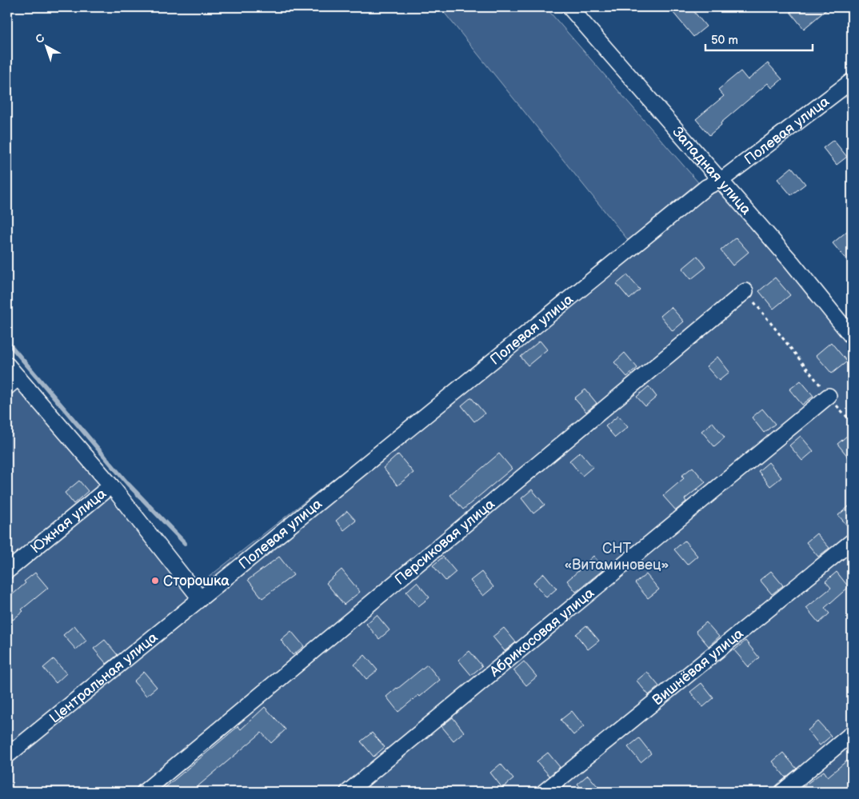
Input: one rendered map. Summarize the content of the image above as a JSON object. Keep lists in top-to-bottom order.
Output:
{
  "streets": {
    "street": [
      "Полевая улица",
      "Западная улица",
      "Южная улица",
      "Персиковая улица",
      "Абрикосовая улица",
      "Вишнёвая улица",
      "Центральная улица"
    ]
  },
  "crossings": [
    ["Полевая улица", "Западная улица"],
    ["Полевая улица", "Центральная улица"]
  ],
  "parks": ["СНТ «Витаминовец»"],
  "places": ["Сторошка"],
  "scale_bar": "50 m",
  "north": "top left"
}
